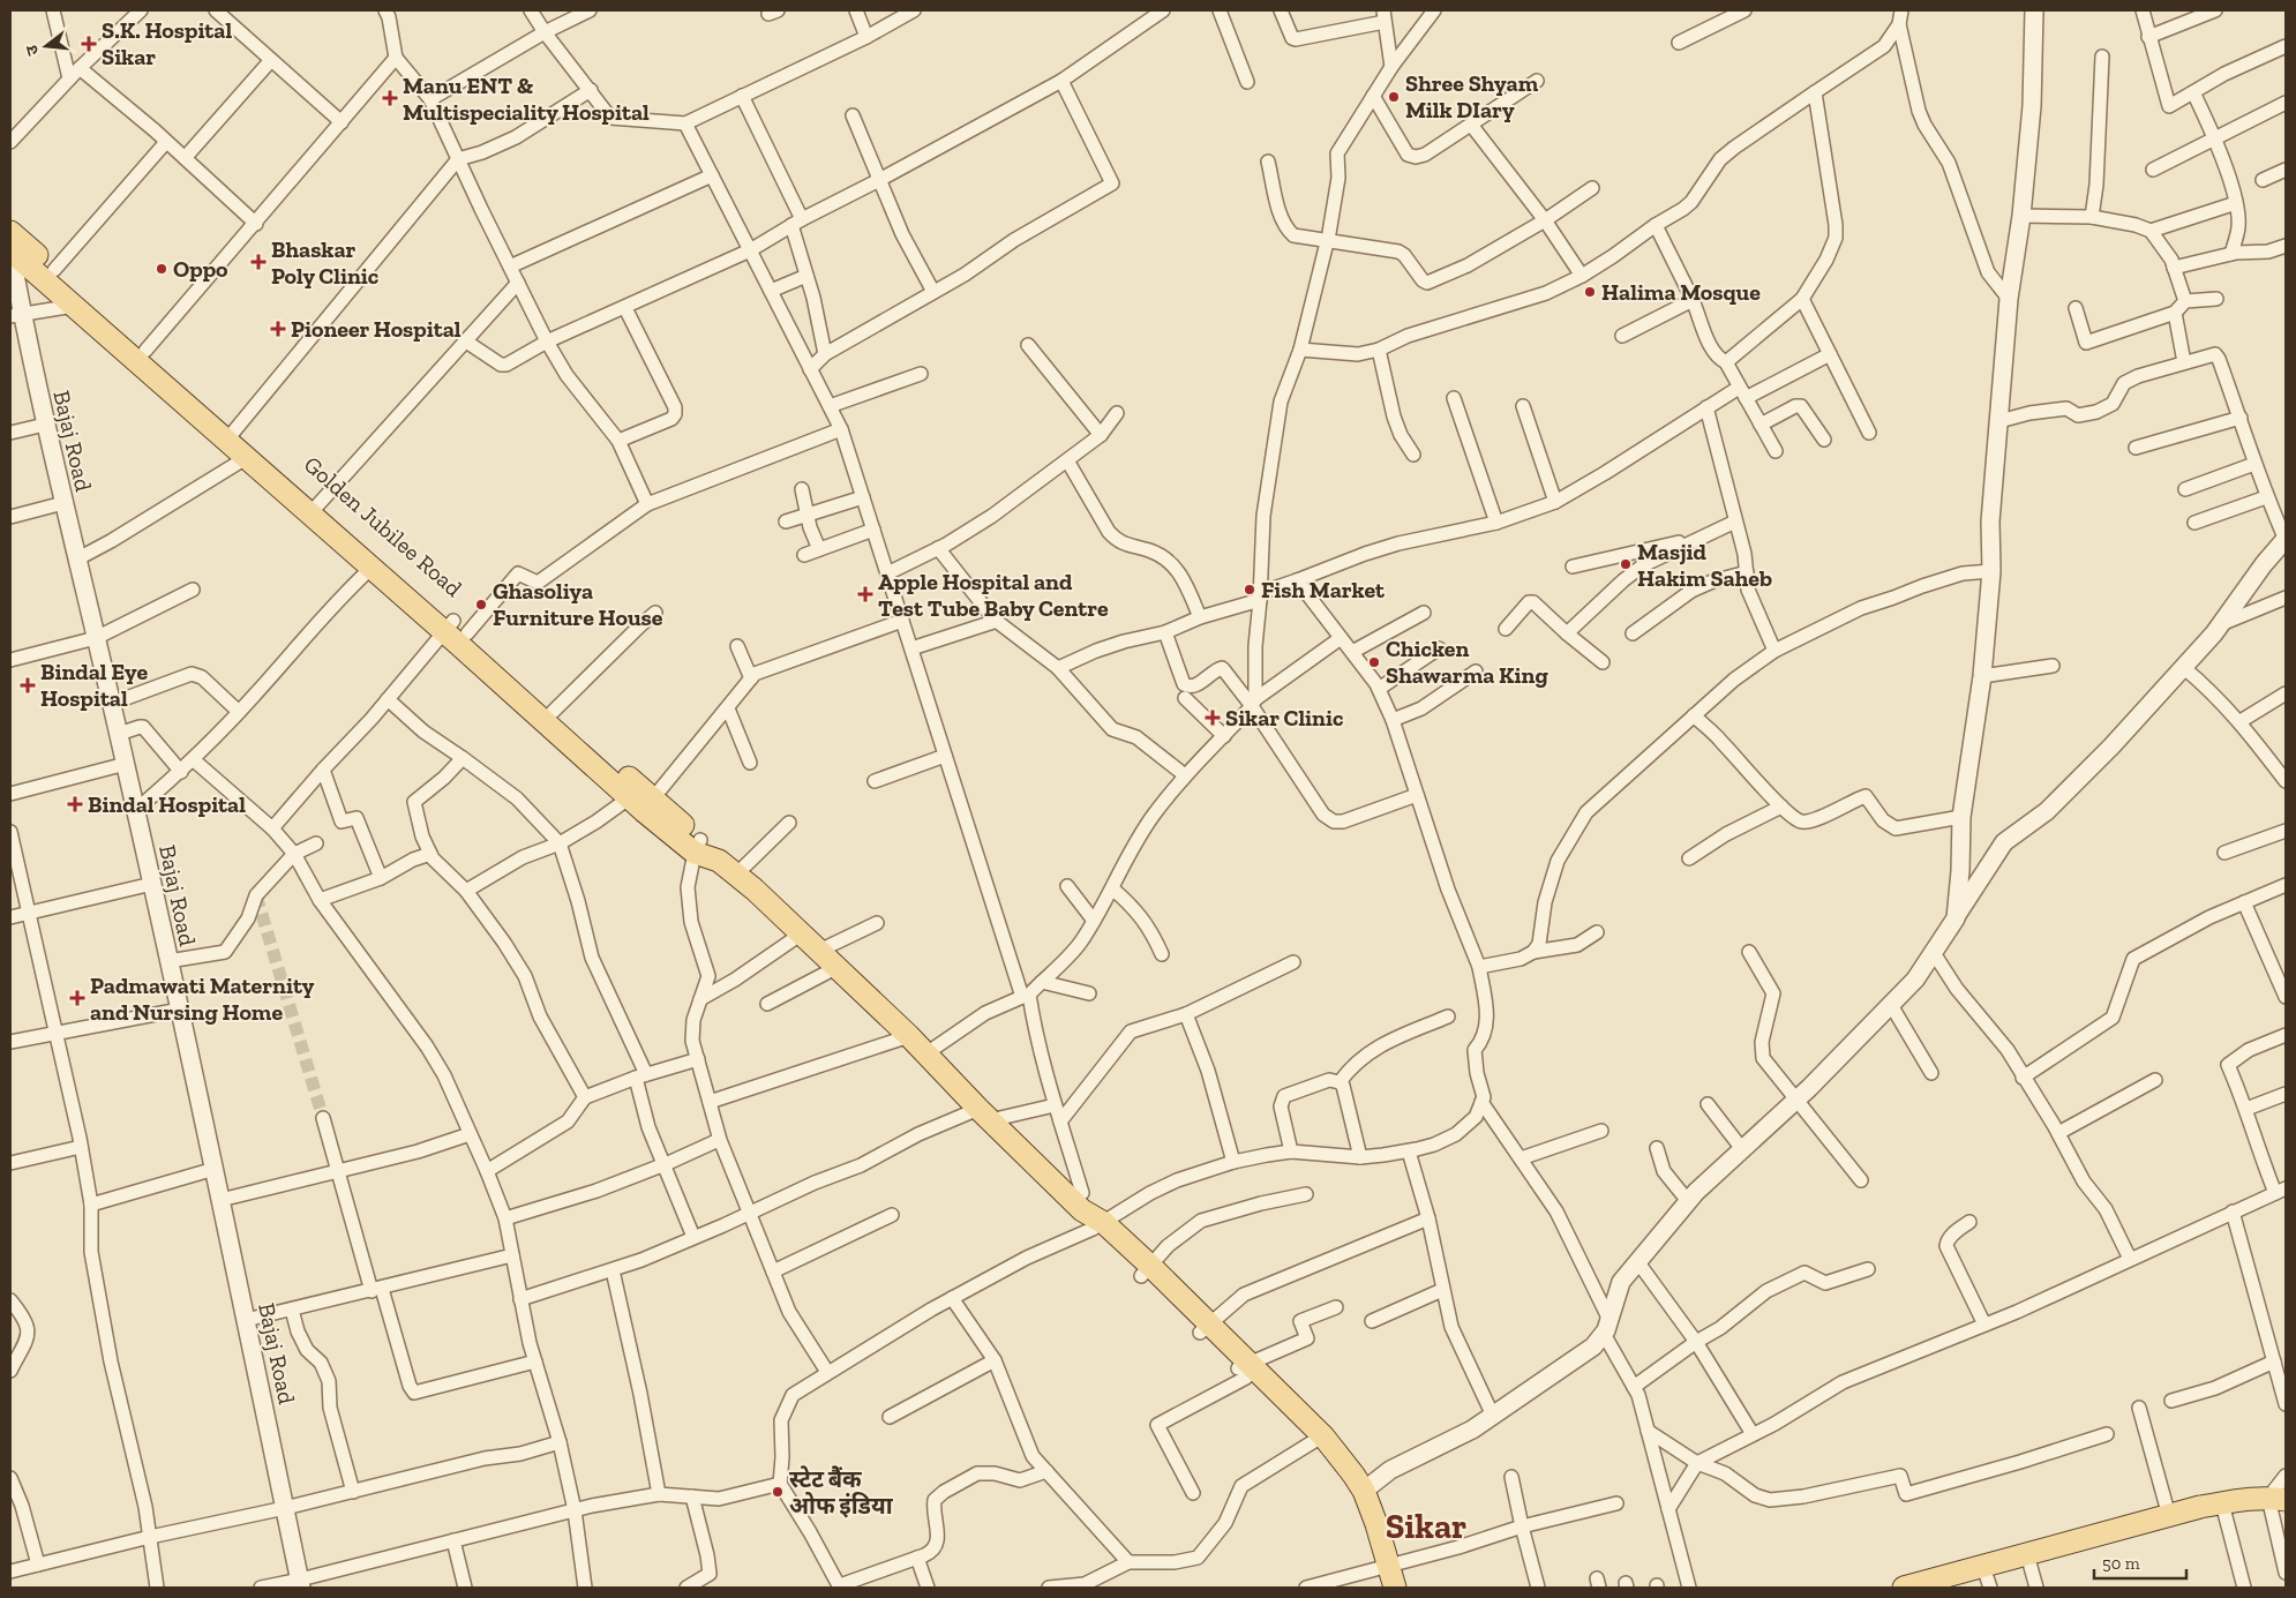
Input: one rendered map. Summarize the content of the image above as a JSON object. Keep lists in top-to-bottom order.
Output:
{
  "streets": {
    "main road": ["Golden Jubilee Road"],
    "street": ["Bajaj Road"]
  },
  "districts": ["Sikar"],
  "places": {
    "health": [
      "S.K. Hospital Sikar",
      "Manu ENT & Multispeciality Hospital",
      "Bhaskar Poly Clinic",
      "Pioneer Hospital",
      "Apple Hospital and Test Tube Baby Centre",
      "Bindal Eye Hospital",
      "Sikar Clinic",
      "Bindal Hospital",
      "Padmawati Maternity and Nursing Home"
    ],
    "other": [
      "Shree Shyam Milk DIary",
      "Oppo",
      "Halima Mosque",
      "Masjid Hakim Saheb",
      "Fish Market",
      "Ghasoliya Furniture House",
      "Chicken Shawarma King",
      "स्टेट बेैंक ओफ इंडिया"
    ]
  },
  "scale_bar": "50 m",
  "north": "left"
}
